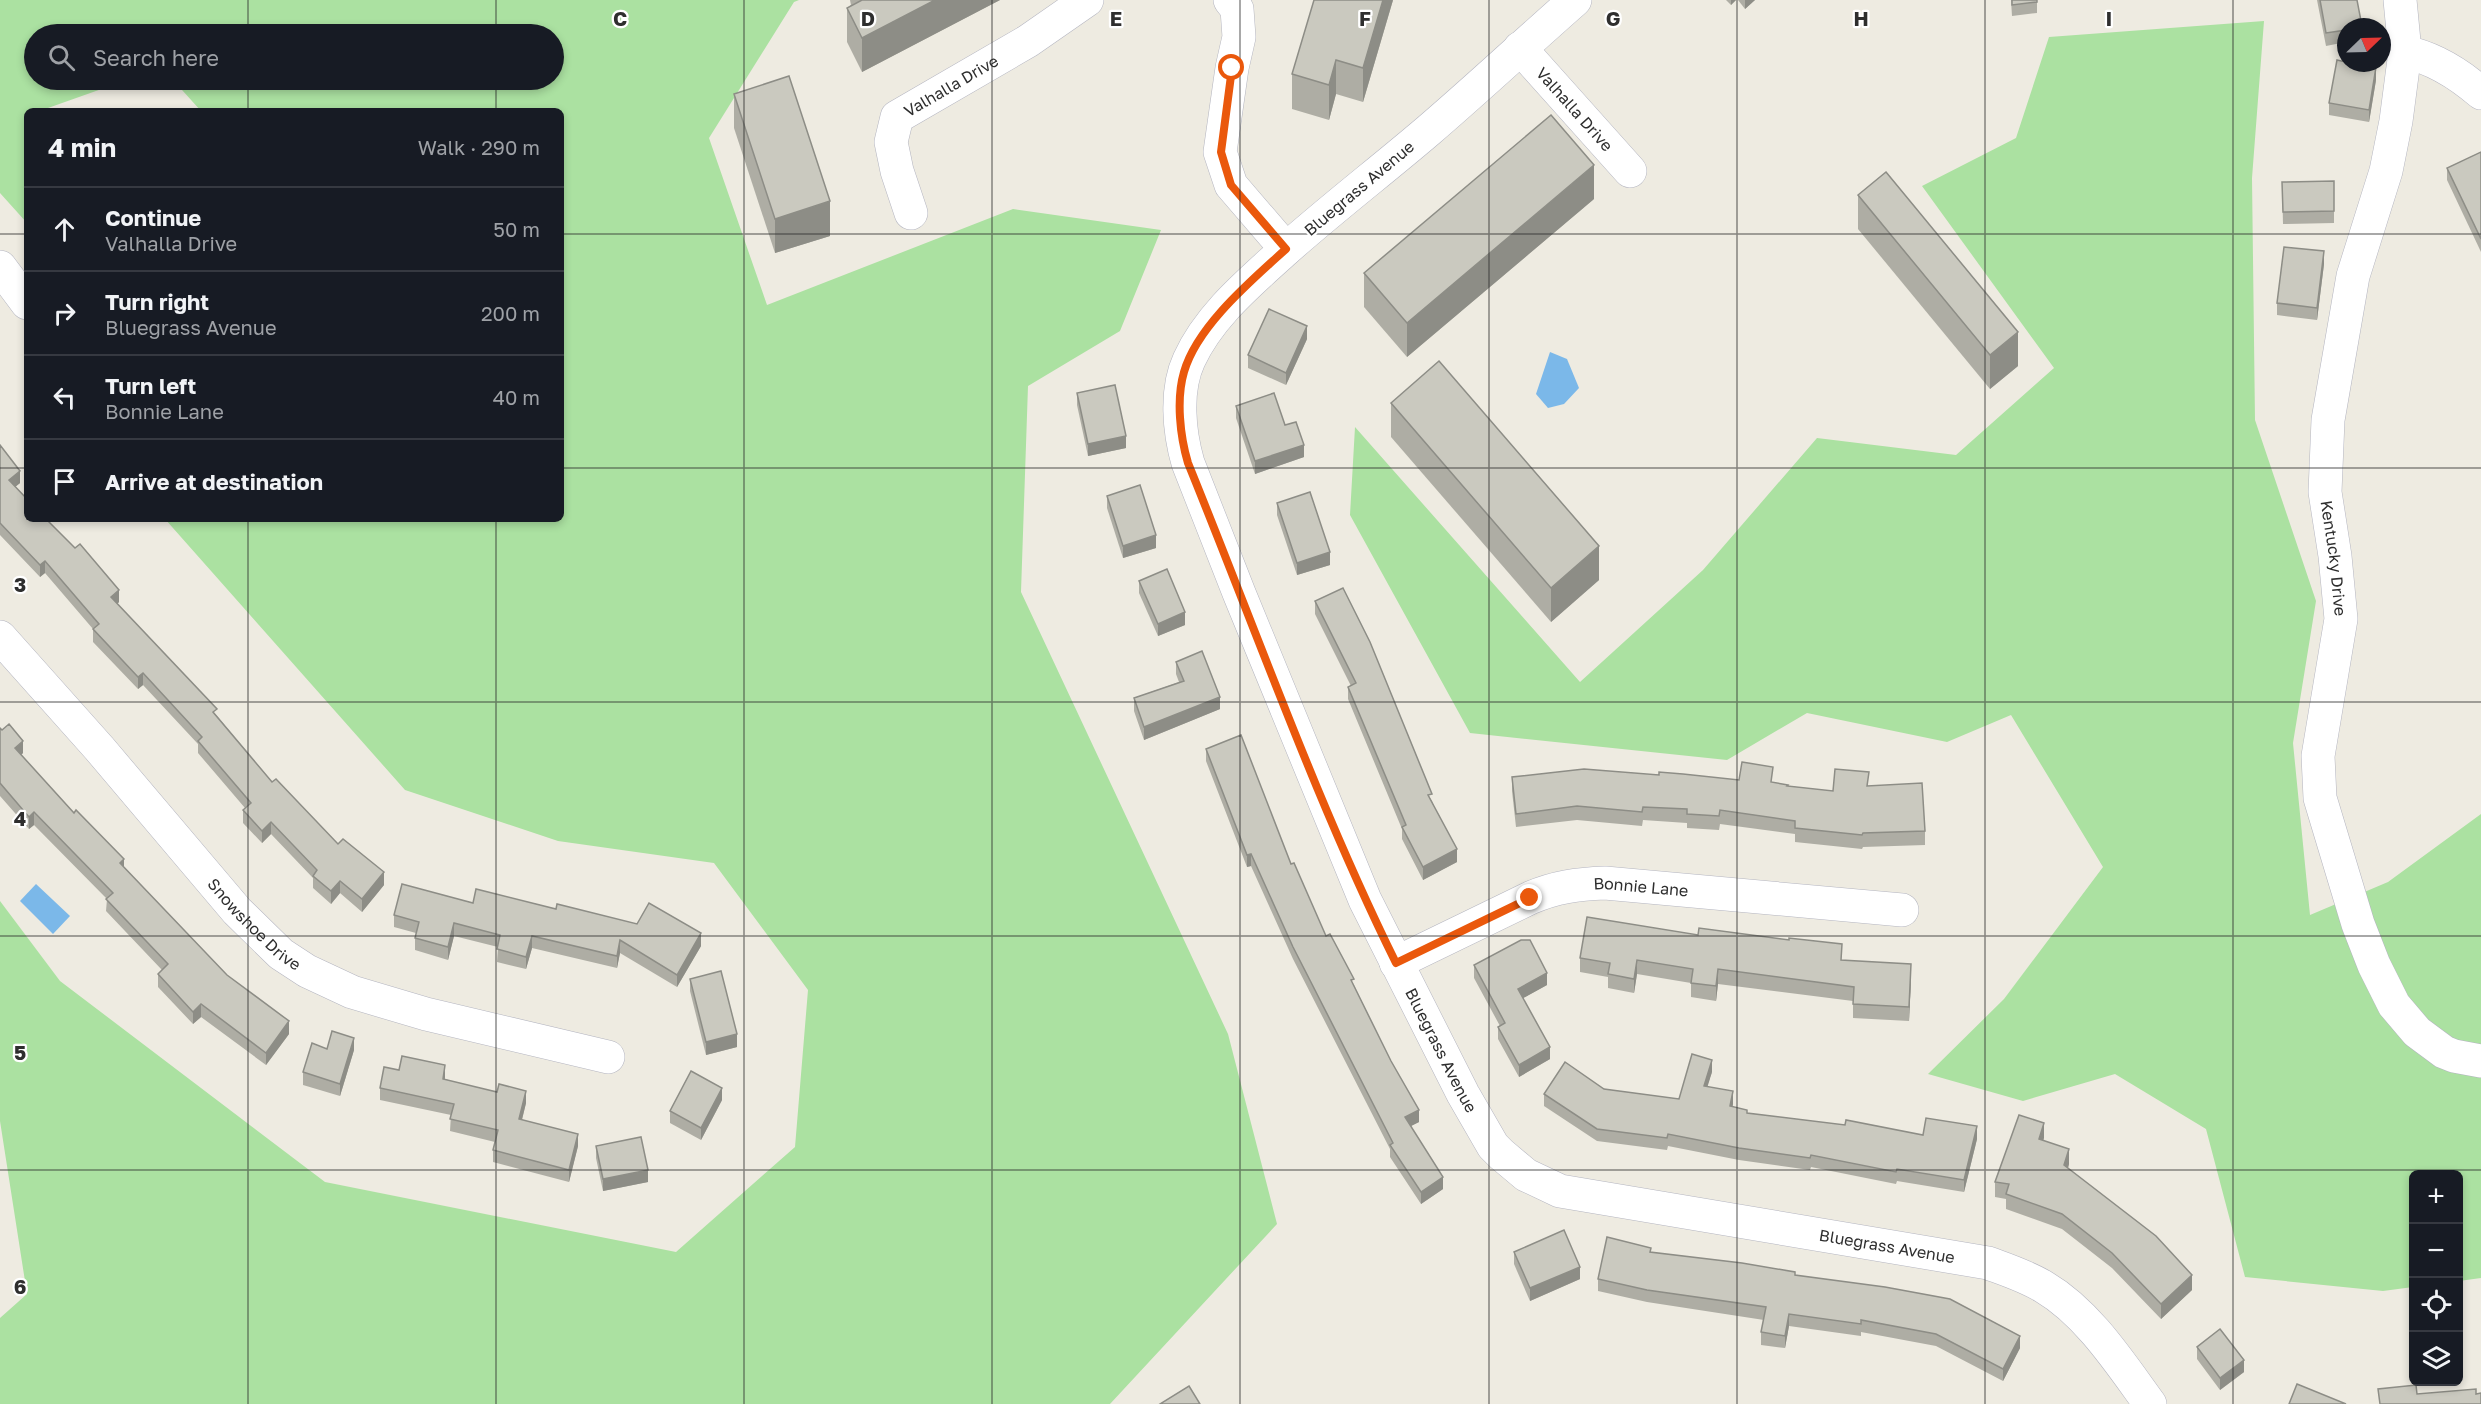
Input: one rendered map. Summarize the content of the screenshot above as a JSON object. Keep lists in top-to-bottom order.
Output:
{
  "streets": {
    "street": [
      "Valhalla Drive",
      "Bluegrass Avenue",
      "Kentucky Drive",
      "Bonnie Lane",
      "Snowshoe Drive"
    ]
  },
  "crossings": [
    ["Valhalla Drive", "Bluegrass Avenue"],
    ["Bluegrass Avenue", "Bonnie Lane"]
  ],
  "north": "top right",
  "page": {
    "search": "Search here",
    "heading": ["4 min", "Walk · 290 m"],
    "list": [
      ["Continue", "Valhalla Drive", "50 m"],
      ["Turn right", "Bluegrass Avenue", "200 m"],
      ["Turn left", "Bonnie Lane", "40 m"],
      "Arrive at destination"
    ],
    "map_buttons": ["+", "−"]
  },
  "grid": {
    "columns": [
      "C",
      "D",
      "E",
      "F",
      "G",
      "H",
      "I"
    ],
    "rows": [
      "3",
      "4",
      "5",
      "6"
    ]
  }
}
